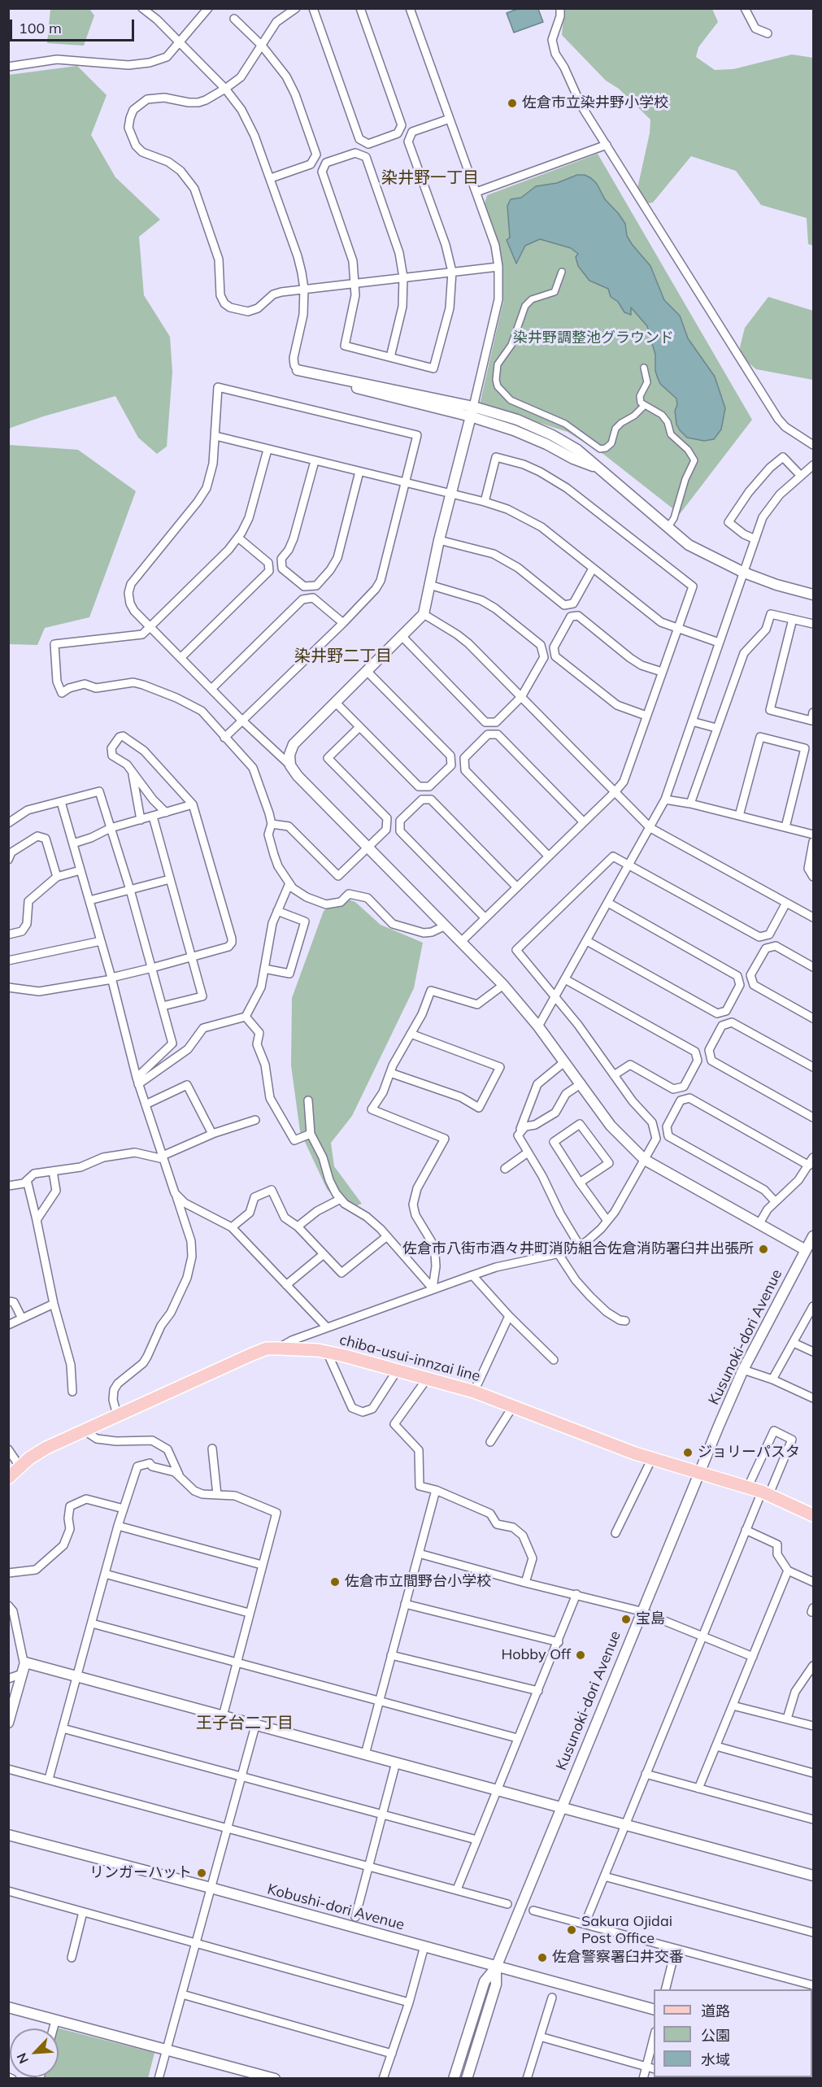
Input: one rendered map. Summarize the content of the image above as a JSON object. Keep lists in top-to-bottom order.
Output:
{
  "streets": {
    "main road": ["chiba-usui-innzai line"],
    "street": ["Kusunoki-dori Avenue", "Kobushi-dori Avenue"]
  },
  "crossings": [
    ["Kusunoki-dori Avenue", "chiba-usui-innzai line"],
    ["Kusunoki-dori Avenue", "Kobushi-dori Avenue"]
  ],
  "districts": ["染井野一丁目", "染井野二丁目", "王子台二丁目"],
  "parks": ["染井野調整池グラウンド"],
  "places": [
    "佐倉市立染井野小学校",
    "佐倉市八街市酒々井町消防組合佐倉消防署臼井出張所",
    "ジョリーパスタ",
    "佐倉市立間野台小学校",
    "宝島",
    "Hobby Off",
    "リンガーハット",
    "Sakura Ojidai Post Office",
    "佐倉警察署臼井交番"
  ],
  "legend": ["道路", "公園", "水域"],
  "scale_bar": "100 m",
  "north": "bottom left"
}
